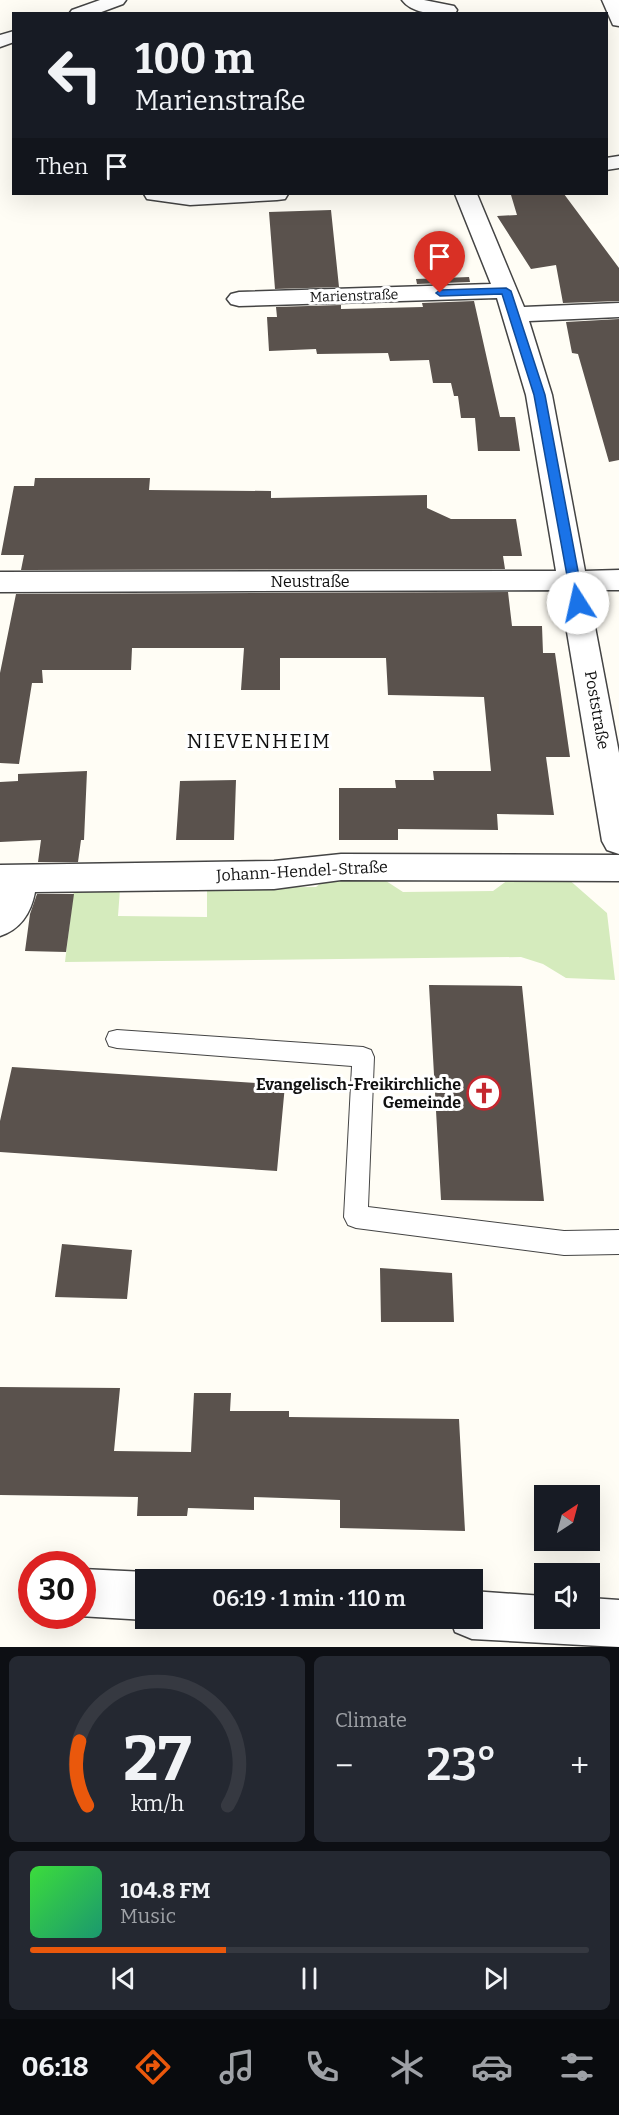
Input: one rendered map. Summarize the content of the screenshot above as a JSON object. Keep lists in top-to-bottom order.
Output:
{
  "streets": {
    "street": [
      "Marienstraße",
      "Neustraße",
      "Poststraße",
      "Johann-Hendel-Straße"
    ]
  },
  "crossings": [
    ["Neustraße", "Poststraße"]
  ],
  "districts": ["NIEVENHEIM"],
  "places": {
    "church": ["Evangelisch-Freikirchliche Gemeinde"]
  },
  "north": "top right",
  "page": {
    "turn": ["100 m", "Marienstraße"],
    "then": "Then",
    "limit": "30",
    "trip": "06:19 · 1 min · 110 m",
    "tile": "Climate",
    "heat": ["−", "23°", "+"],
    "song": ["104.8 FM", "Music"],
    "tabs": "06:18",
    "gauge": ["27", "km/h"]
  }
}
